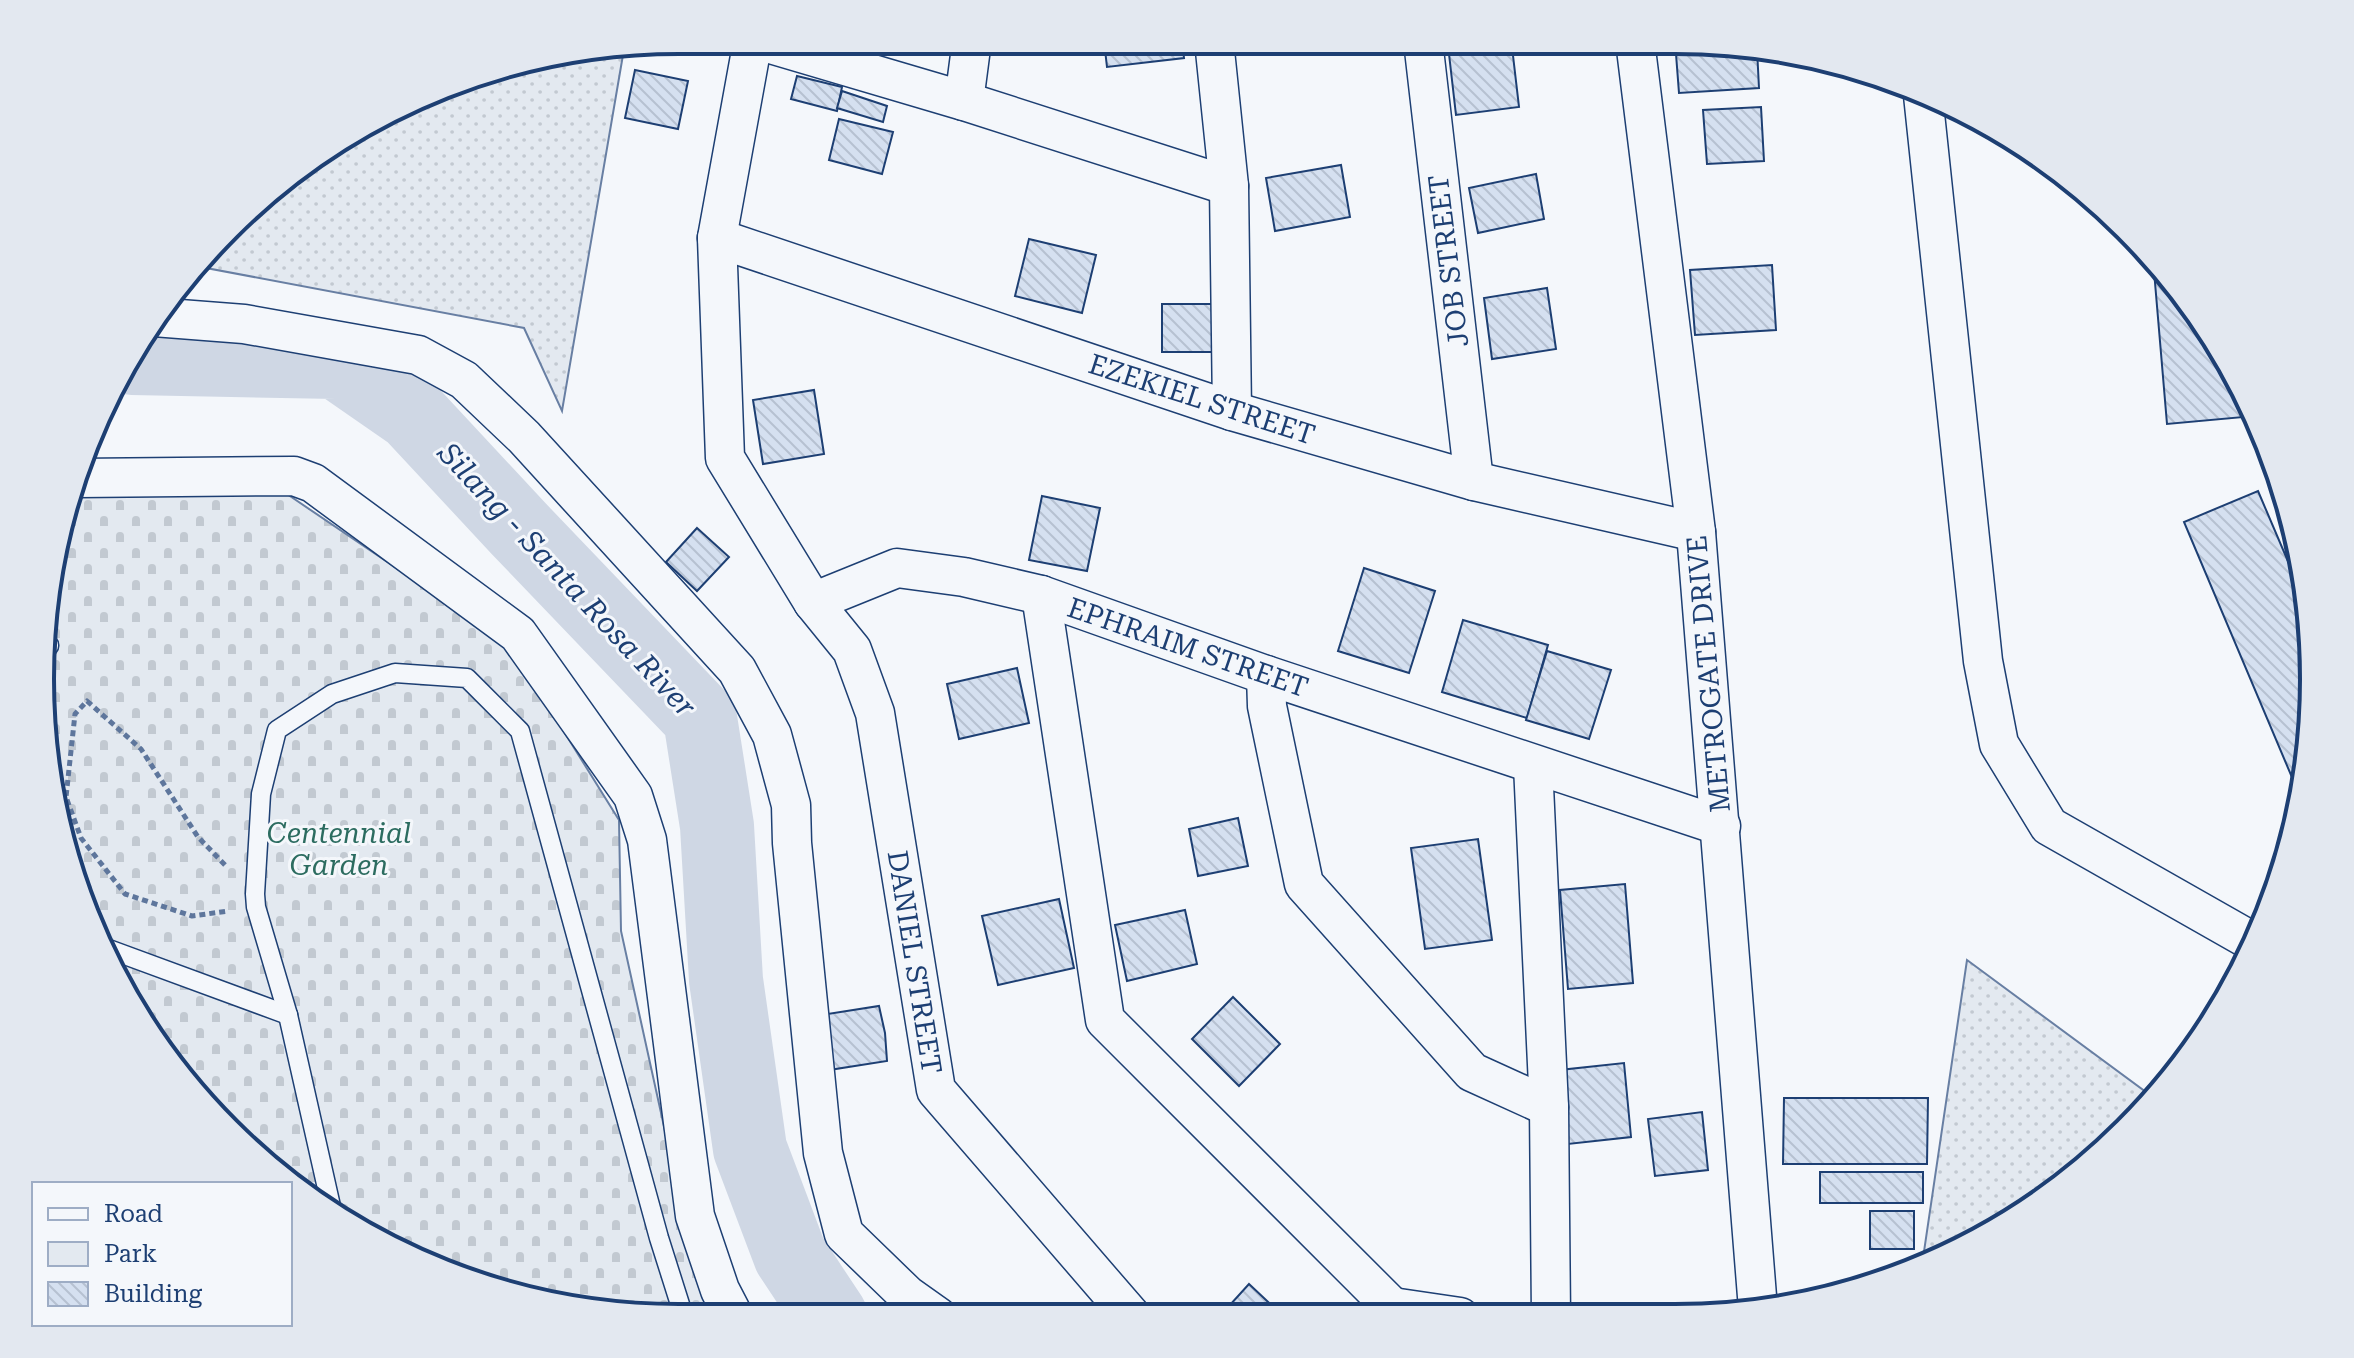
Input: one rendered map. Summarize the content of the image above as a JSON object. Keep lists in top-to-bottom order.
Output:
{
  "streets": {
    "street": [
      "JOB STREET",
      "EZEKIEL STREET",
      "EPHRAIM STREET",
      "METROGATE DRIVE",
      "DANIEL STREET"
    ]
  },
  "crossings": [
    ["JOB STREET", "EZEKIEL STREET"],
    ["EZEKIEL STREET", "METROGATE DRIVE"],
    ["EPHRAIM STREET", "METROGATE DRIVE"],
    ["EPHRAIM STREET", "DANIEL STREET"]
  ],
  "water": ["Silang - Santa Rosa River"],
  "parks": ["Centennial Garden"],
  "legend": ["Road", "Park", "Building"]
}
